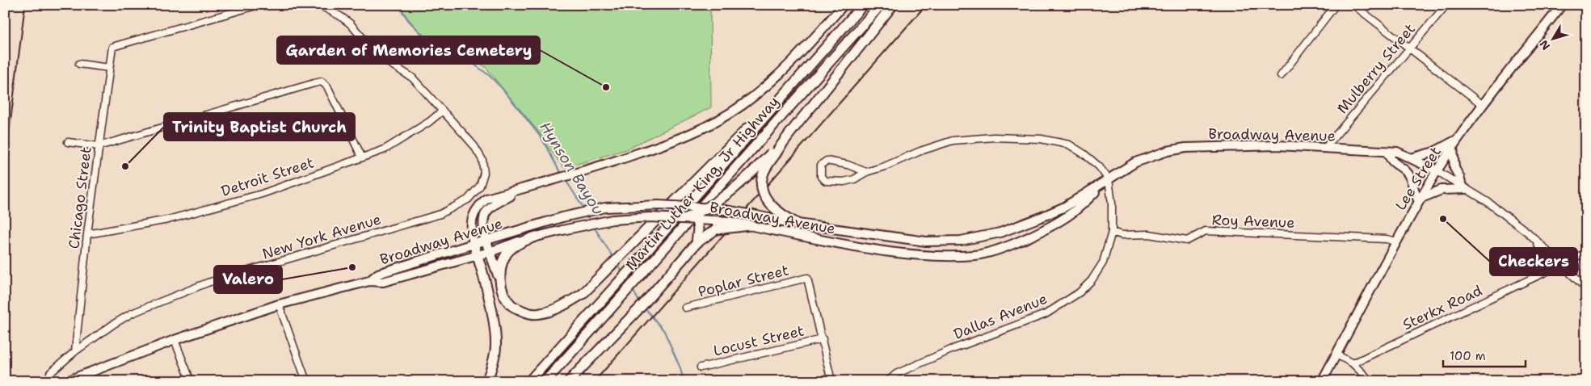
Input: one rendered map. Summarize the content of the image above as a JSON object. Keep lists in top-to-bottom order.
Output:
{
  "streets": {
    "highway": ["Martin Luther King, Jr Highway"],
    "main road": ["Broadway Avenue", "Lee Street"],
    "street": [
      "Mulberry Street",
      "Detroit Street",
      "Chicago Street",
      "Roy Avenue",
      "New York Avenue",
      "Poplar Street",
      "Sterkx Road",
      "Dallas Avenue",
      "Locust Street"
    ]
  },
  "crossings": [
    ["Mulberry Street", "Broadway Avenue"],
    ["Broadway Avenue", "Lee Street"],
    ["Broadway Avenue", "Dallas Avenue"],
    ["Detroit Street", "Chicago Street"],
    ["Detroit Street", "New York Avenue"],
    ["Lee Street", "Roy Avenue"],
    ["Chicago Street", "New York Avenue"],
    ["Roy Avenue", "Dallas Avenue"],
    ["Poplar Street", "Locust Street"]
  ],
  "water": ["Hynson Bayou"],
  "places": [
    "Garden of Memories Cemetery",
    "Trinity Baptist Church",
    "Checkers",
    "Valero"
  ],
  "scale_bar": "100 m",
  "north": "bottom left"
}
